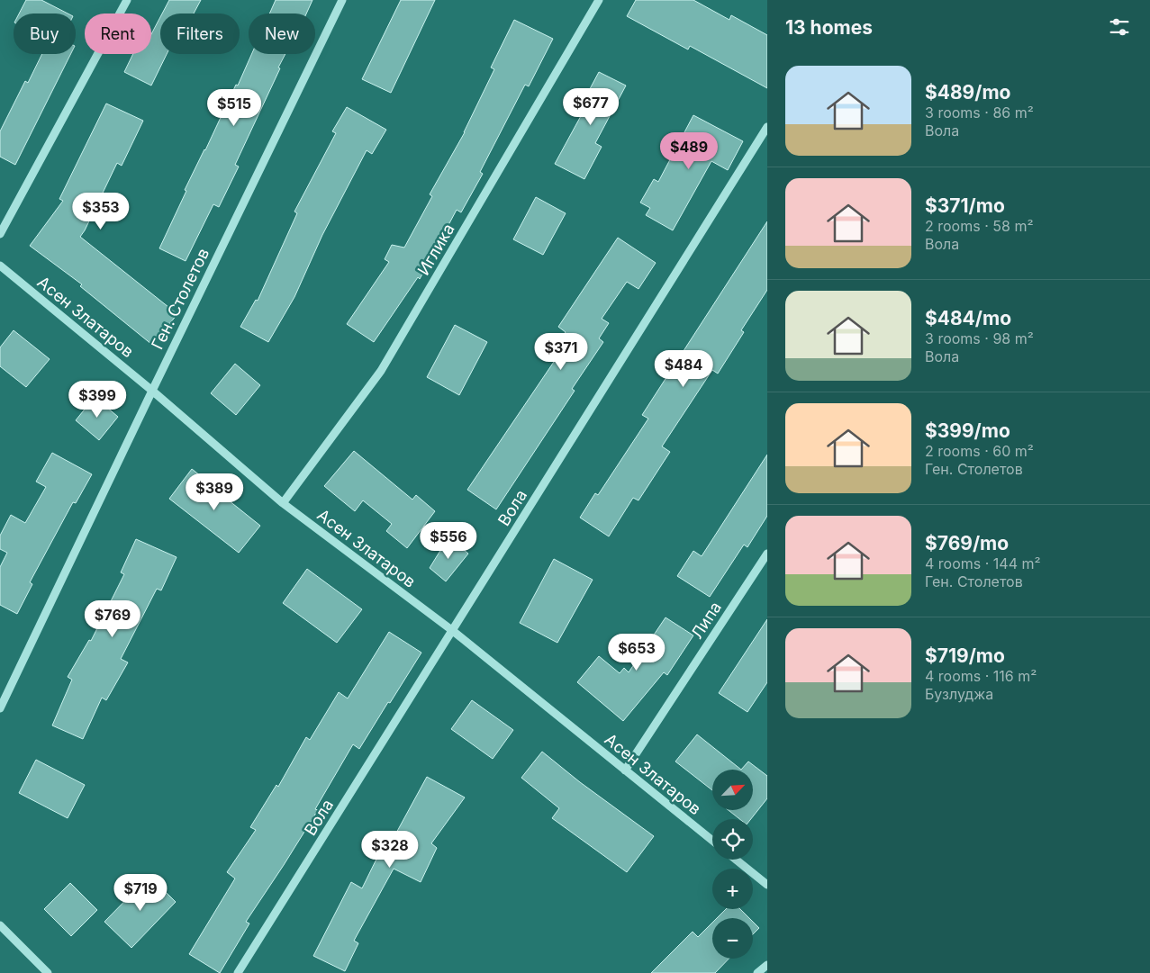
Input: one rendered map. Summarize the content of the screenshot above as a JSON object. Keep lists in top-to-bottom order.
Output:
{
  "streets": {
    "street": [
      "Иглика",
      "Ген. Столетов",
      "Асен Златаров",
      "Вола",
      "Липа"
    ]
  },
  "crossings": [
    ["Иглика", "Асен Златаров"],
    ["Ген. Столетов", "Асен Златаров"],
    ["Асен Златаров", "Вола"],
    ["Асен Златаров", "Липа"]
  ],
  "north": "top right",
  "page": {
    "heading": "13 homes",
    "chip": [
      "Buy",
      "Rent",
      "Filters",
      "New"
    ],
    "list": [
      {
        "name": "$489/mo",
        "note": "3 rooms · 86 m² · Вола"
      },
      {
        "name": "$371/mo",
        "note": "2 rooms · 58 m² · Вола"
      },
      {
        "name": "$484/mo",
        "note": "3 rooms · 98 m² · Вола"
      },
      {
        "name": "$399/mo",
        "note": "2 rooms · 60 m² · Ген. Столетов"
      },
      {
        "name": "$769/mo",
        "note": "4 rooms · 144 m² · Ген. Столетов"
      },
      {
        "name": "$719/mo",
        "note": "4 rooms · 116 m² · Бузлуджа"
      }
    ],
    "price": [
      "$677",
      "$515",
      "$489",
      "$353",
      "$371",
      "$484",
      "$399",
      "$389",
      "$556",
      "$769",
      "$653",
      "$328",
      "$719"
    ],
    "map_buttons": ["+", "−"]
  }
}
